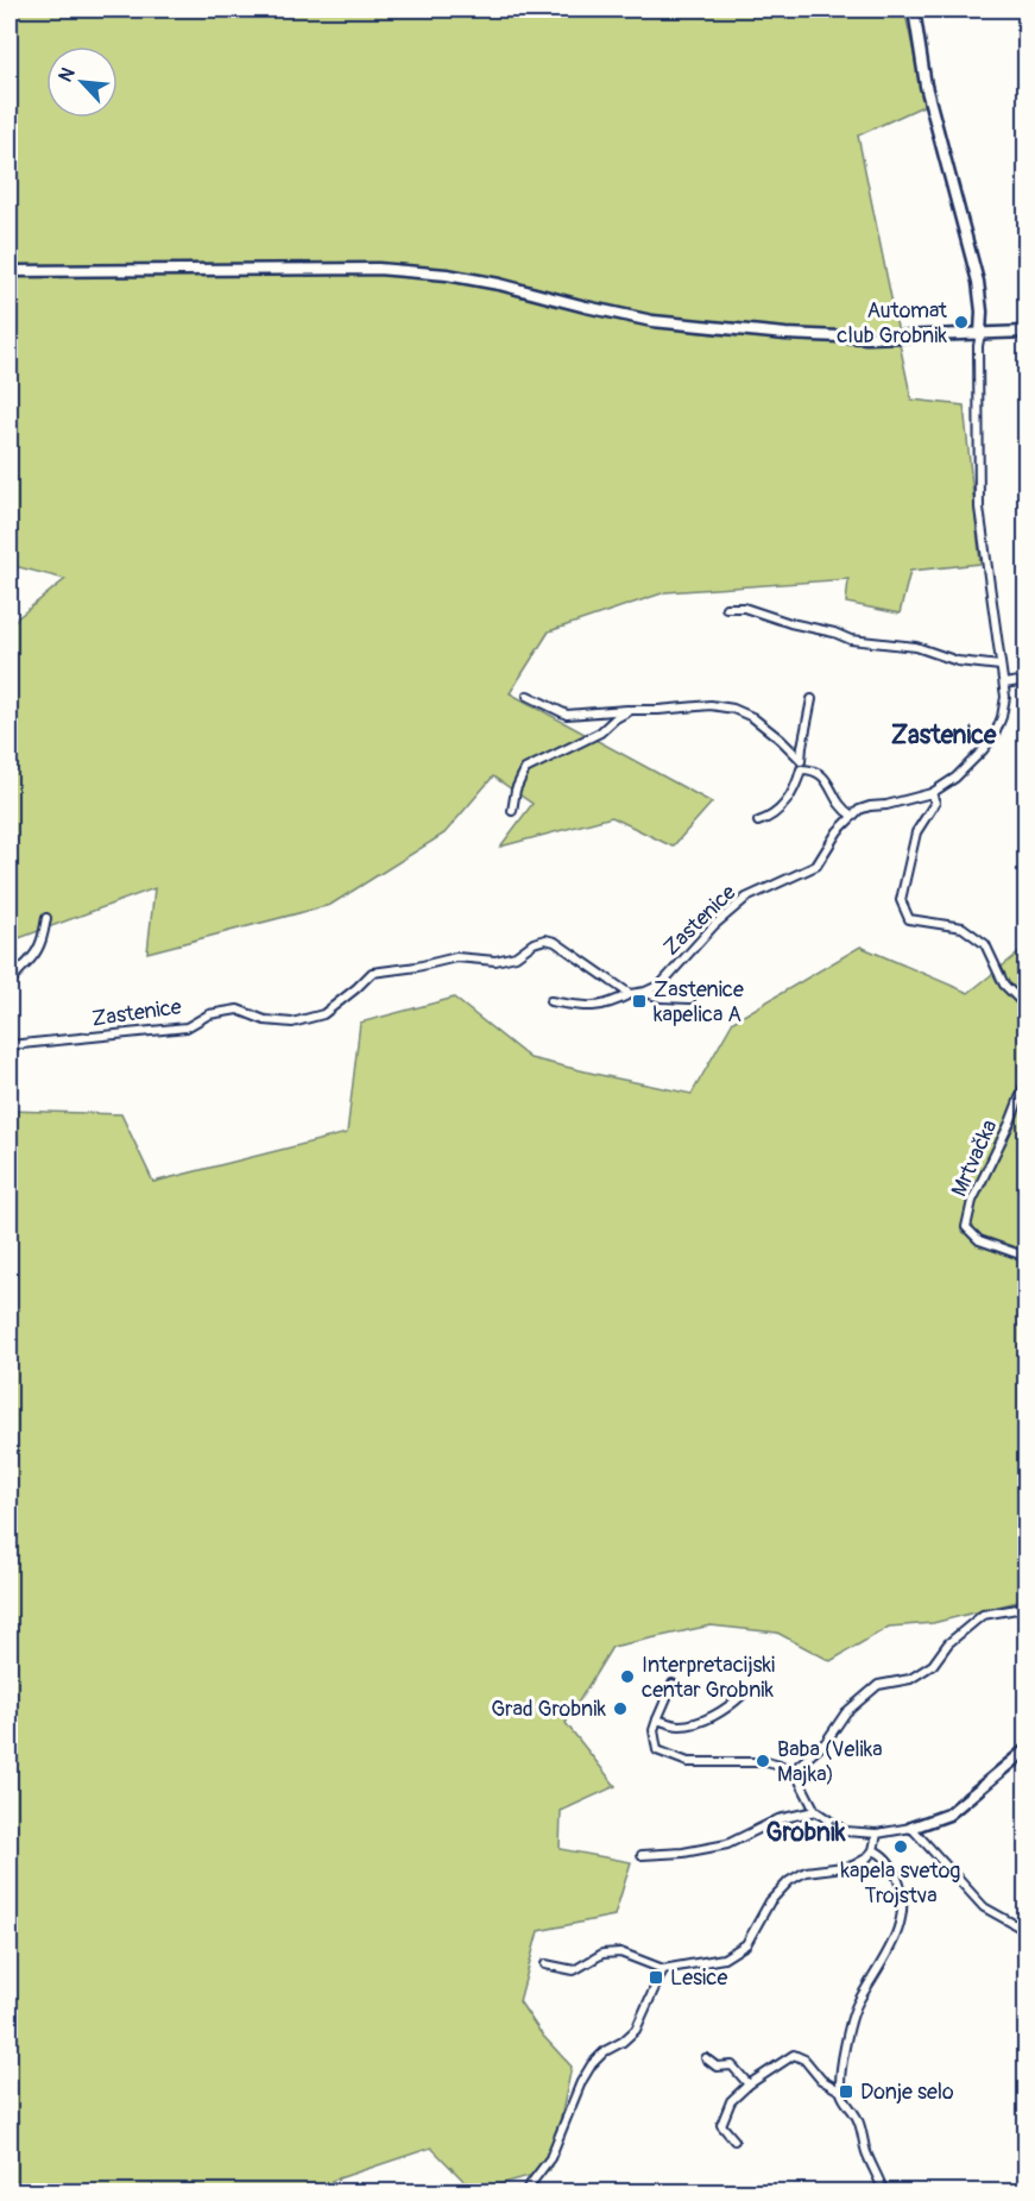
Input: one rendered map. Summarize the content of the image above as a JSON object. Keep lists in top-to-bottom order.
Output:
{
  "streets": {
    "street": ["Zastenice", "Mrtvačka"]
  },
  "districts": ["Zastenice", "Grobnik"],
  "places": {
    "other": [
      "Automat club Grobnik",
      "Interpretacijski centar Grobnik",
      "Grad Grobnik",
      "Baba (Velika Majka)",
      "kapela svetog Trojstva"
    ],
    "transit": ["Zastenice kapelica A", "Lesice", "Donje selo"]
  },
  "north": "top left"
}
